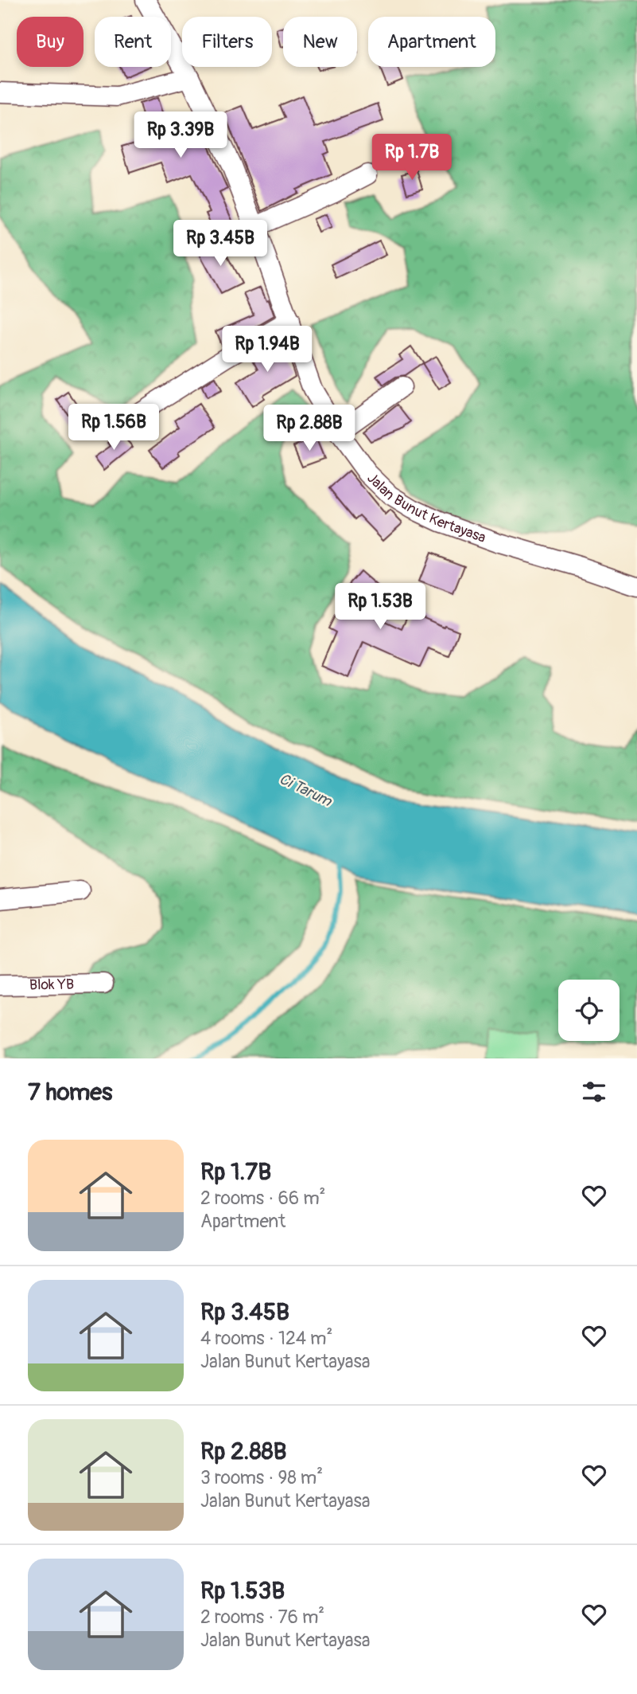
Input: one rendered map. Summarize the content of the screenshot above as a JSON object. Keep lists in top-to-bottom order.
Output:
{
  "streets": {
    "street": ["Jalan Bunut Kertayasa", "Blok YB"]
  },
  "water": ["Ci Tarum"],
  "page": {
    "chip": [
      "Buy",
      "Rent",
      "Filters",
      "New",
      "Apartment"
    ],
    "price": [
      "Rp 3.39B",
      "Rp 1.7B",
      "Rp 3.45B",
      "Rp 1.94B",
      "Rp 1.56B",
      "Rp 2.88B",
      "Rp 1.53B"
    ],
    "heading": "7 homes",
    "list": [
      {
        "name": "Rp 1.7B",
        "note": "2 rooms · 66 m² · Apartment"
      },
      {
        "name": "Rp 3.45B",
        "note": "4 rooms · 124 m² · Jalan Bunut Kertayasa"
      },
      {
        "name": "Rp 2.88B",
        "note": "3 rooms · 98 m² · Jalan Bunut Kertayasa"
      },
      {
        "name": "Rp 1.53B",
        "note": "2 rooms · 76 m² · Jalan Bunut Kertayasa"
      }
    ]
  }
}
